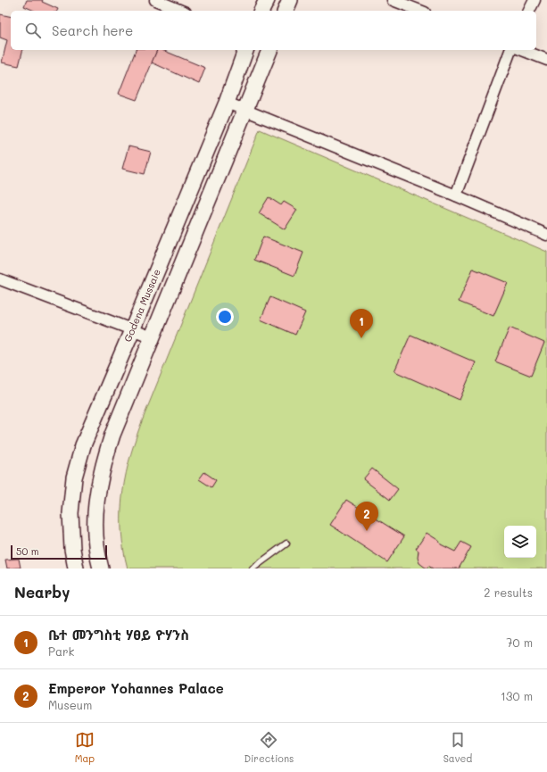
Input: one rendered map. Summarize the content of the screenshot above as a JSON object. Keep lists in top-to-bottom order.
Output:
{
  "streets": {
    "street": ["Godena Mussaie"]
  },
  "scale_bar": "50 m",
  "page": {
    "search": "Search here",
    "pins": ["1", "2"],
    "scale": "50 m",
    "heading": ["Nearby", "2 results"],
    "list": [
      {
        "mark": "1",
        "name": "ቤተ መንግስቲ ሃፀይ ዮሃንስ",
        "note": "Park",
        "value": "70 m"
      },
      {
        "mark": "2",
        "name": "Emperor Yohannes Palace",
        "note": "Museum",
        "value": "130 m"
      }
    ],
    "nav": ["Map", "Directions", "Saved"]
  }
}
